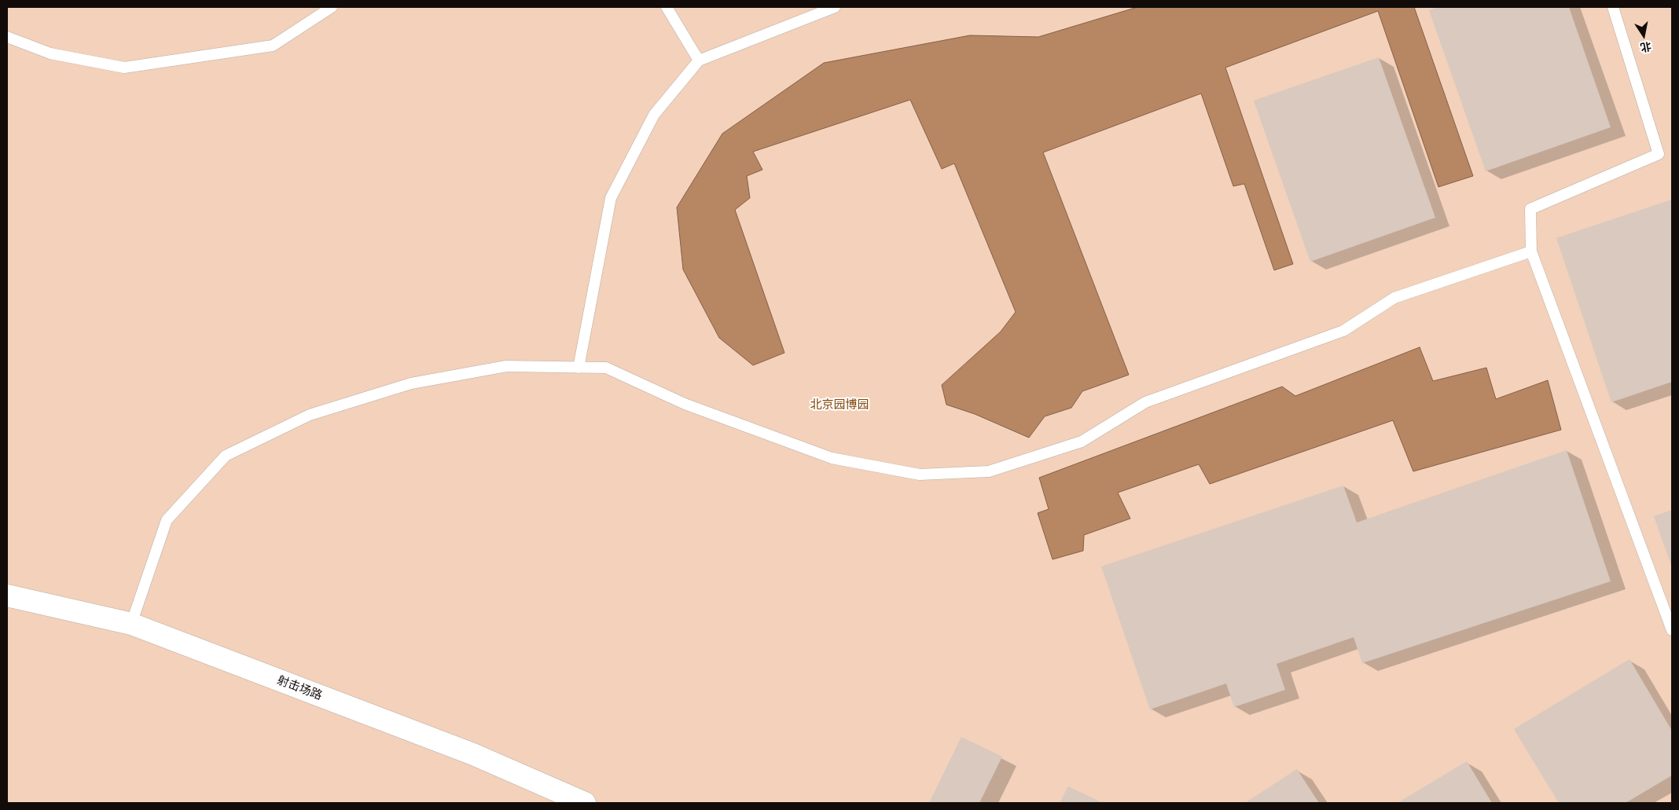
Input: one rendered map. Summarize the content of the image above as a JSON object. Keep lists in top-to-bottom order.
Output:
{
  "streets": {
    "street": ["射击场路"]
  },
  "parks": ["北京园博园"],
  "north": "bottom"
}
